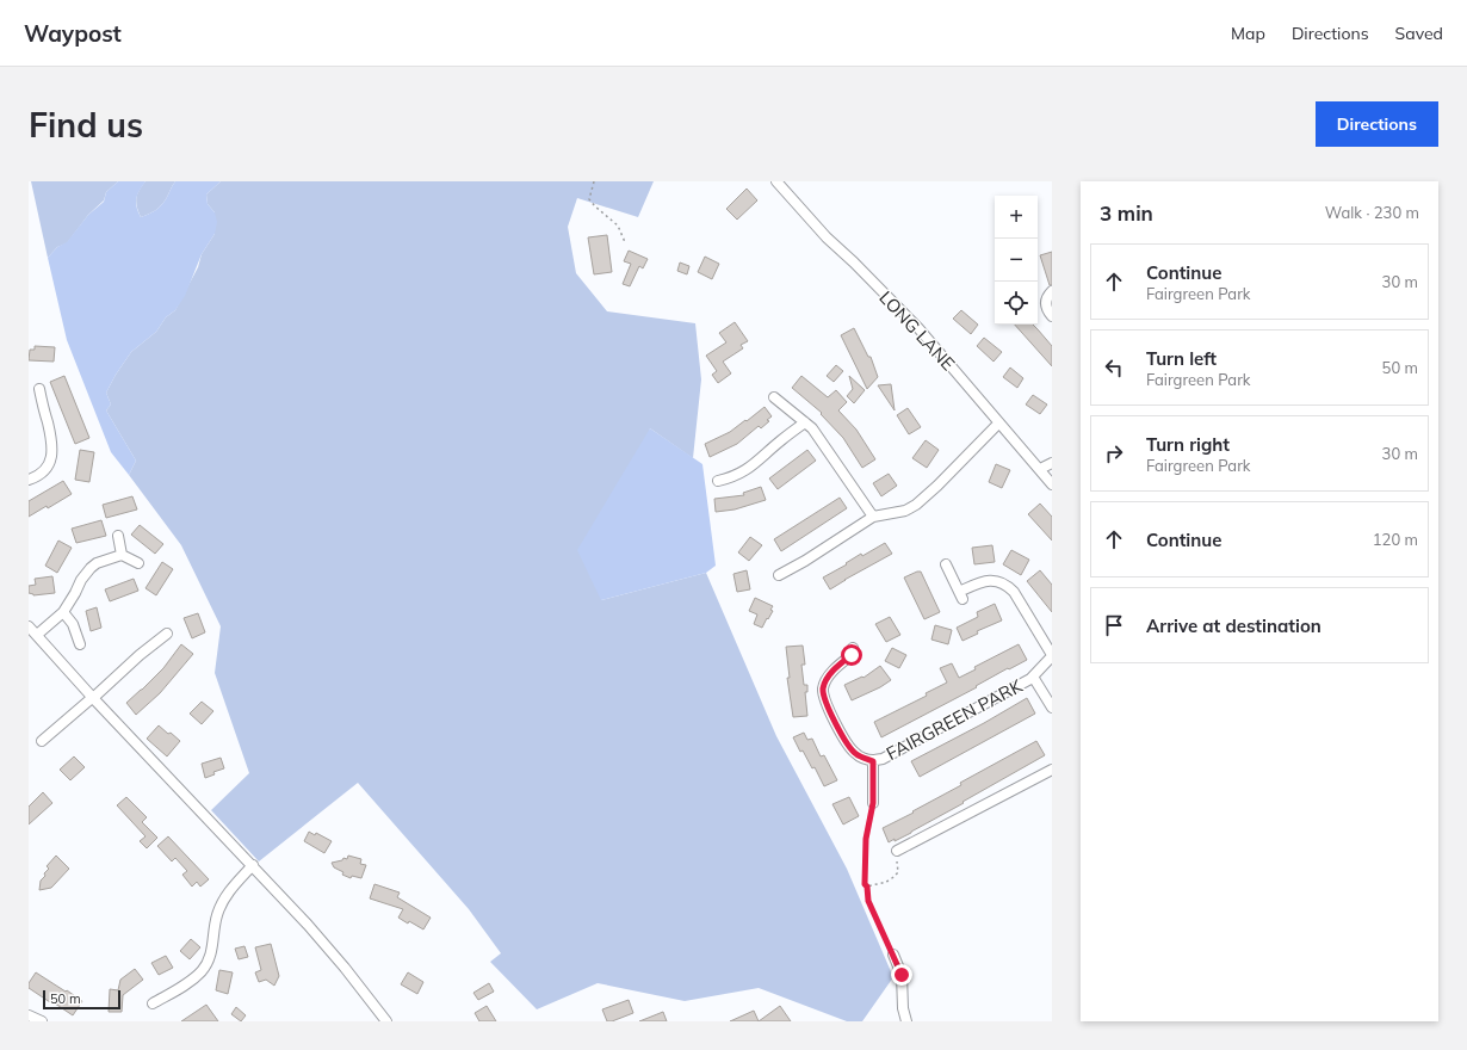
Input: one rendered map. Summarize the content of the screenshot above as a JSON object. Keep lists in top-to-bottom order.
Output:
{
  "streets": {
    "street": ["LONG LANE", "FAIRGREEN PARK"]
  },
  "scale_bar": "50 m",
  "page": {
    "header": "Waypost",
    "nav": ["Map", "Directions", "Saved"],
    "buttons": "Directions",
    "title": "Find us",
    "heading": ["3 min", "Walk · 230 m"],
    "map_buttons": ["+", "−"],
    "list": [
      ["Continue", "Fairgreen Park", "30 m"],
      ["Turn left", "Fairgreen Park", "50 m"],
      ["Turn right", "Fairgreen Park", "30 m"],
      ["Continue", "120 m"],
      "Arrive at destination"
    ],
    "scale": "50 m"
  }
}
